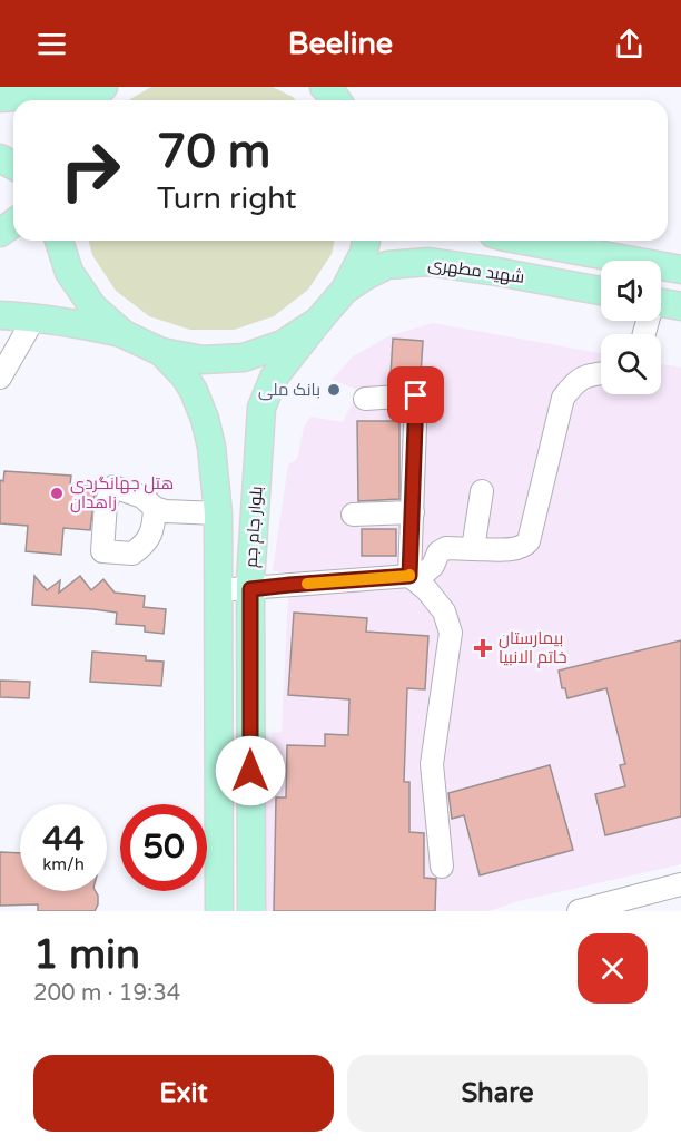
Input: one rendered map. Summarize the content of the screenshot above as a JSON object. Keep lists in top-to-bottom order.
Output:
{
  "streets": {
    "main road": ["شهید مطهری", "بلوار جام جم"]
  },
  "places": {
    "other": ["بانک ملی", "هتل جهانگردی زاهدان"],
    "health": ["بیمارستان خاتم الانبیا"]
  },
  "page": {
    "header": "Beeline",
    "turn": ["70 m", "Turn right"],
    "speed": "44 km/h",
    "limit": "50",
    "heading": ["1 min", "200 m · 19:34"],
    "buttons": ["Exit", "Share"]
  }
}
